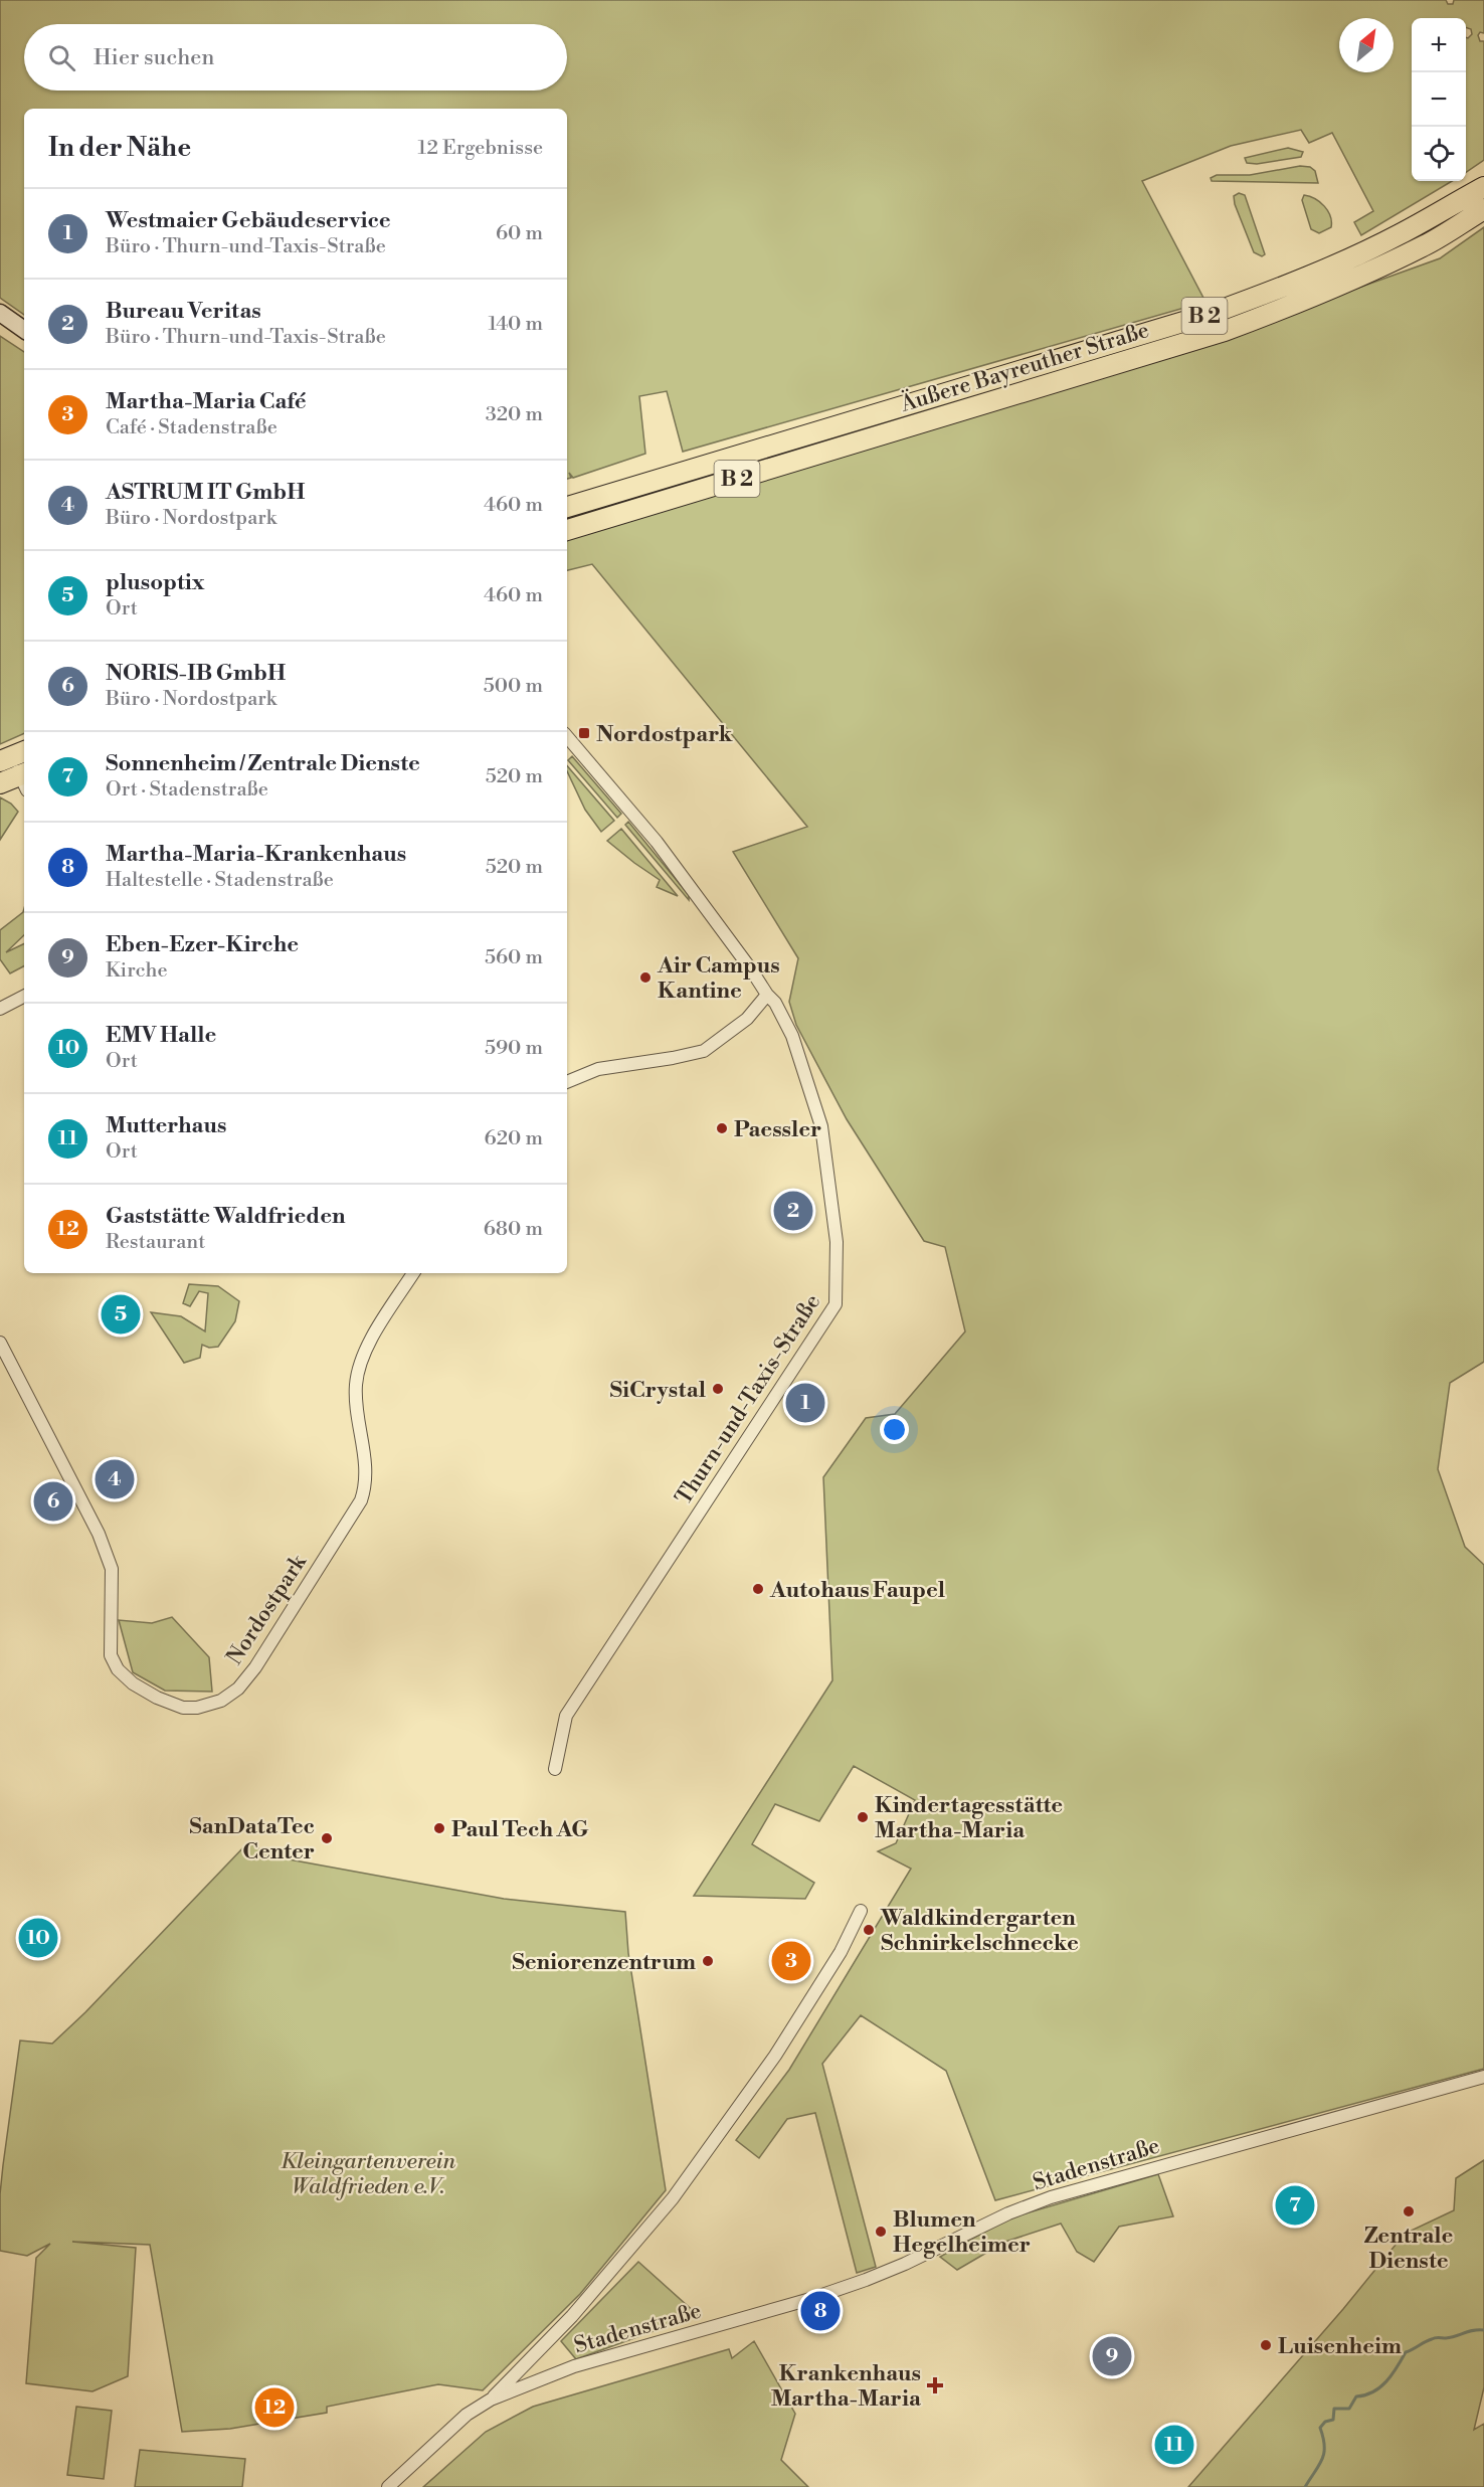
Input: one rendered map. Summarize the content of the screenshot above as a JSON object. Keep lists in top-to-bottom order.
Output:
{
  "streets": {
    "main road": ["B 2", "Äußere Bayreuther Straße"],
    "street": ["Thurn-und-Taxis-Straße", "Nordostpark", "Stadenstraße"]
  },
  "parks": ["Kleingartenverein Waldfrieden e.V."],
  "places": {
    "transit": ["Nordostpark"],
    "other": [
      "Air Campus Kantine",
      "Paessler",
      "SiCrystal",
      "Autohaus Faupel",
      "Kindertagesstätte Martha-Maria",
      "Paul Tech AG",
      "SanDataTec Center",
      "Waldkindergarten Schnirkelschnecke",
      "Seniorenzentrum",
      "Zentrale Dienste",
      "Blumen Hegelheimer",
      "Luisenheim"
    ],
    "health": ["Krankenhaus Martha-Maria"]
  },
  "north": "top right",
  "page": {
    "map_buttons": ["+", "−"],
    "search": "Hier suchen",
    "heading": ["In der Nähe", "12 Ergebnisse"],
    "list": [
      {
        "mark": "1",
        "name": "Westmaier Gebäudeservice",
        "note": "Büro · Thurn-und-Taxis-Straße",
        "value": "60 m"
      },
      {
        "mark": "2",
        "name": "Bureau Veritas",
        "note": "Büro · Thurn-und-Taxis-Straße",
        "value": "140 m"
      },
      {
        "mark": "3",
        "name": "Martha-Maria Café",
        "note": "Café · Stadenstraße",
        "value": "320 m"
      },
      {
        "mark": "4",
        "name": "ASTRUM IT GmbH",
        "note": "Büro · Nordostpark",
        "value": "460 m"
      },
      {
        "mark": "5",
        "name": "plusoptix",
        "note": "Ort",
        "value": "460 m"
      },
      {
        "mark": "6",
        "name": "NORIS-IB GmbH",
        "note": "Büro · Nordostpark",
        "value": "500 m"
      },
      {
        "mark": "7",
        "name": "Sonnenheim / Zentrale Dienste",
        "note": "Ort · Stadenstraße",
        "value": "520 m"
      },
      {
        "mark": "8",
        "name": "Martha-Maria-Krankenhaus",
        "note": "Haltestelle · Stadenstraße",
        "value": "520 m"
      },
      {
        "mark": "9",
        "name": "Eben-Ezer-Kirche",
        "note": "Kirche",
        "value": "560 m"
      },
      {
        "mark": "10",
        "name": "EMV Halle",
        "note": "Ort",
        "value": "590 m"
      },
      {
        "mark": "11",
        "name": "Mutterhaus",
        "note": "Ort",
        "value": "620 m"
      },
      {
        "mark": "12",
        "name": "Gaststätte Waldfrieden",
        "note": "Restaurant",
        "value": "680 m"
      }
    ],
    "pins": [
      "2",
      "5",
      "1",
      "4",
      "6",
      "10",
      "3",
      "7",
      "8",
      "9",
      "12",
      "11"
    ]
  }
}
